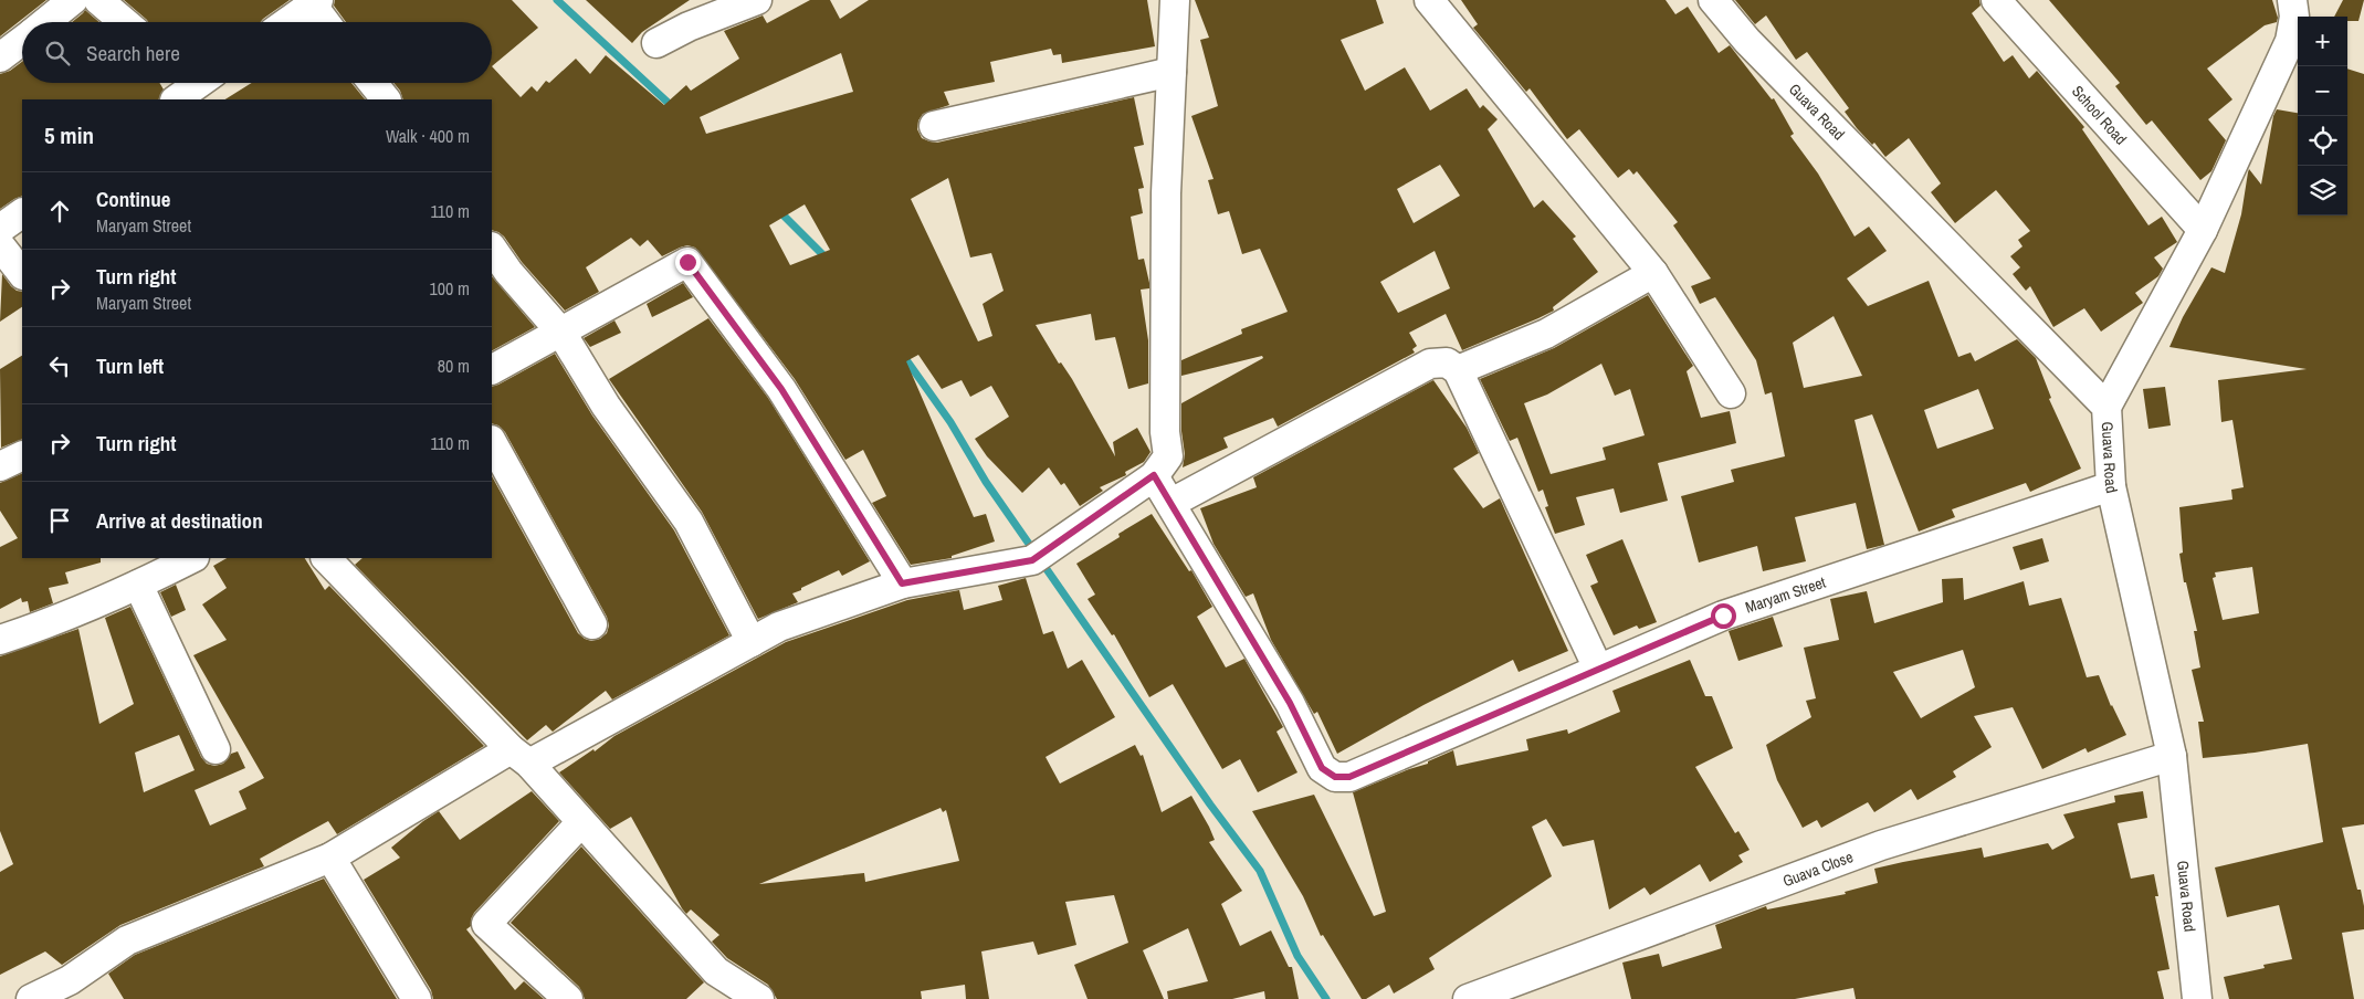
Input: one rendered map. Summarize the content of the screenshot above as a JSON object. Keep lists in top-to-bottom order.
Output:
{
  "streets": {
    "street": [
      "Guava Road",
      "School Road",
      "Maryam Street",
      "Guava Close"
    ]
  },
  "crossings": [
    ["Guava Road", "Maryam Street"],
    ["Guava Road", "Guava Close"]
  ],
  "page": {
    "map_buttons": ["+", "−"],
    "search": "Search here",
    "heading": ["5 min", "Walk · 400 m"],
    "list": [
      ["Continue", "Maryam Street", "110 m"],
      ["Turn right", "Maryam Street", "100 m"],
      ["Turn left", "80 m"],
      ["Turn right", "110 m"],
      "Arrive at destination"
    ]
  }
}
